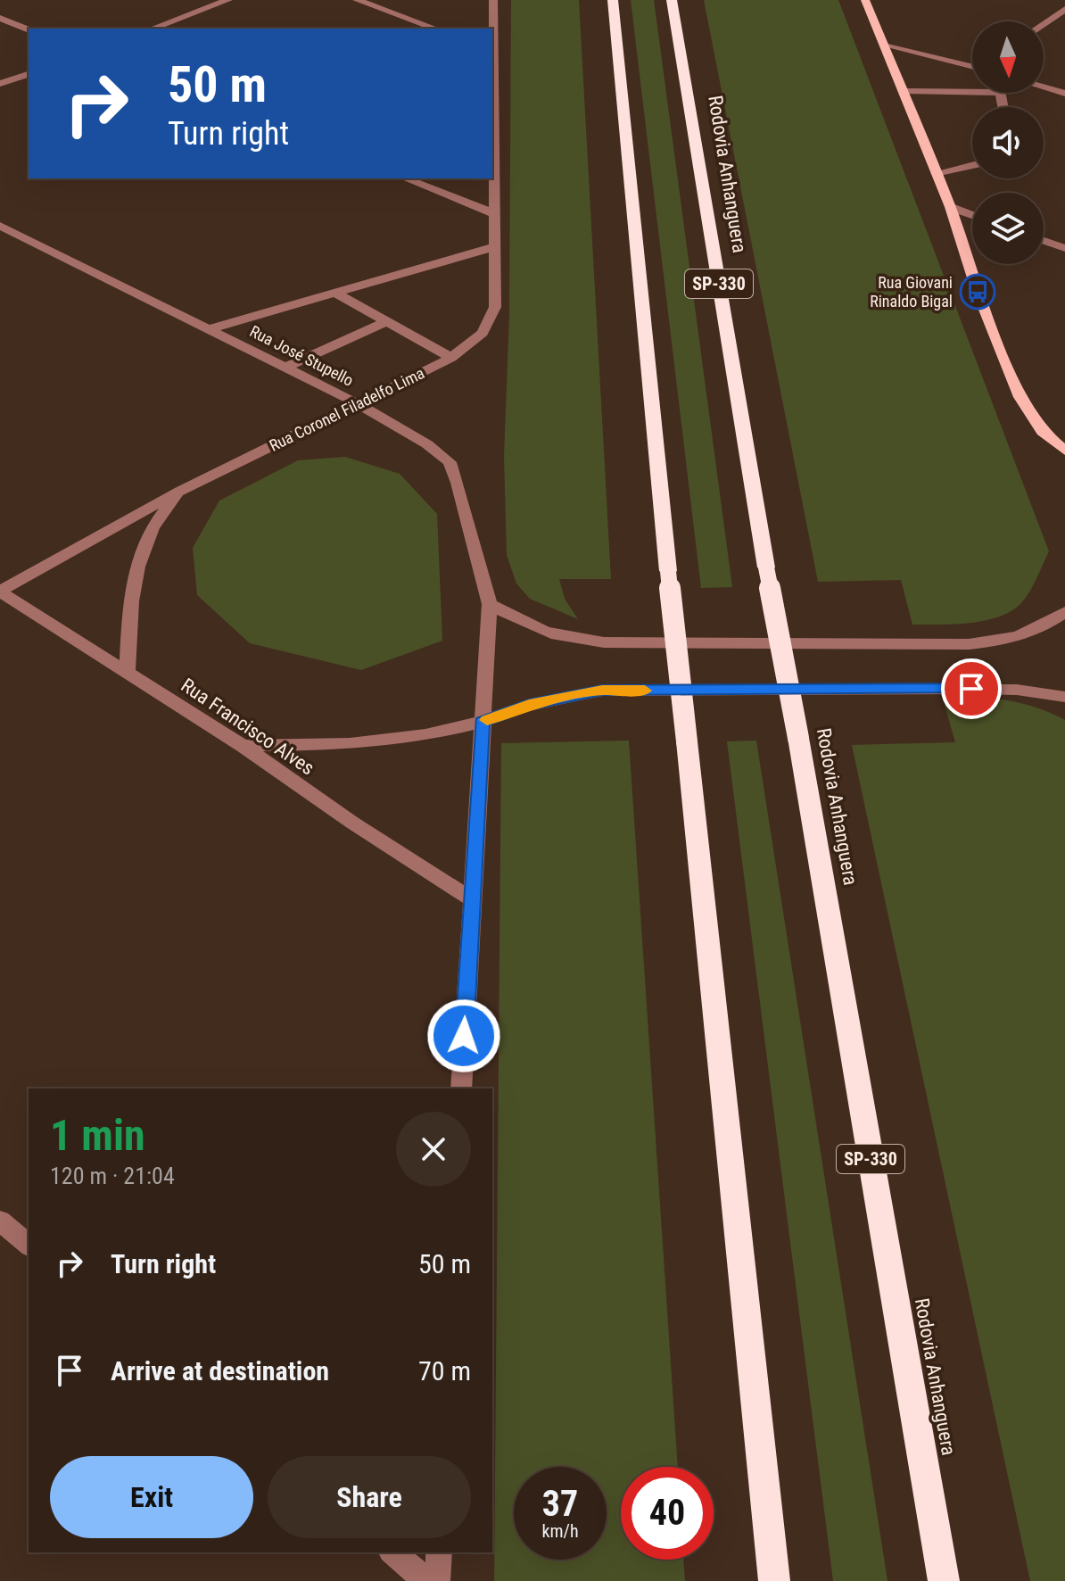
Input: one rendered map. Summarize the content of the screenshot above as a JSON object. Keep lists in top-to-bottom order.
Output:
{
  "streets": {
    "highway": ["Rodovia Anhanguera", "SP-330"],
    "street": ["Rua José Stupello", "Rua Coronel Filadelfo Lima", "Rua Francisco Alves"]
  },
  "crossings": [
    ["Rua José Stupello", "Rua Coronel Filadelfo Lima"],
    ["Rua José Stupello", "Rua Francisco Alves"],
    ["Rua Coronel Filadelfo Lima", "Rua Francisco Alves"]
  ],
  "places": {
    "bus stop": ["Rua Giovani Rinaldo Bigal"]
  },
  "north": "bottom",
  "page": {
    "turn": ["50 m", "Turn right"],
    "heading": ["1 min", "120 m · 21:04"],
    "list": [
      {
        "name": "Turn right",
        "value": "50 m"
      },
      {
        "name": "Arrive at destination",
        "value": "70 m"
      }
    ],
    "buttons": ["Exit", "Share"],
    "speed": "37 km/h",
    "limit": "40"
  }
}
